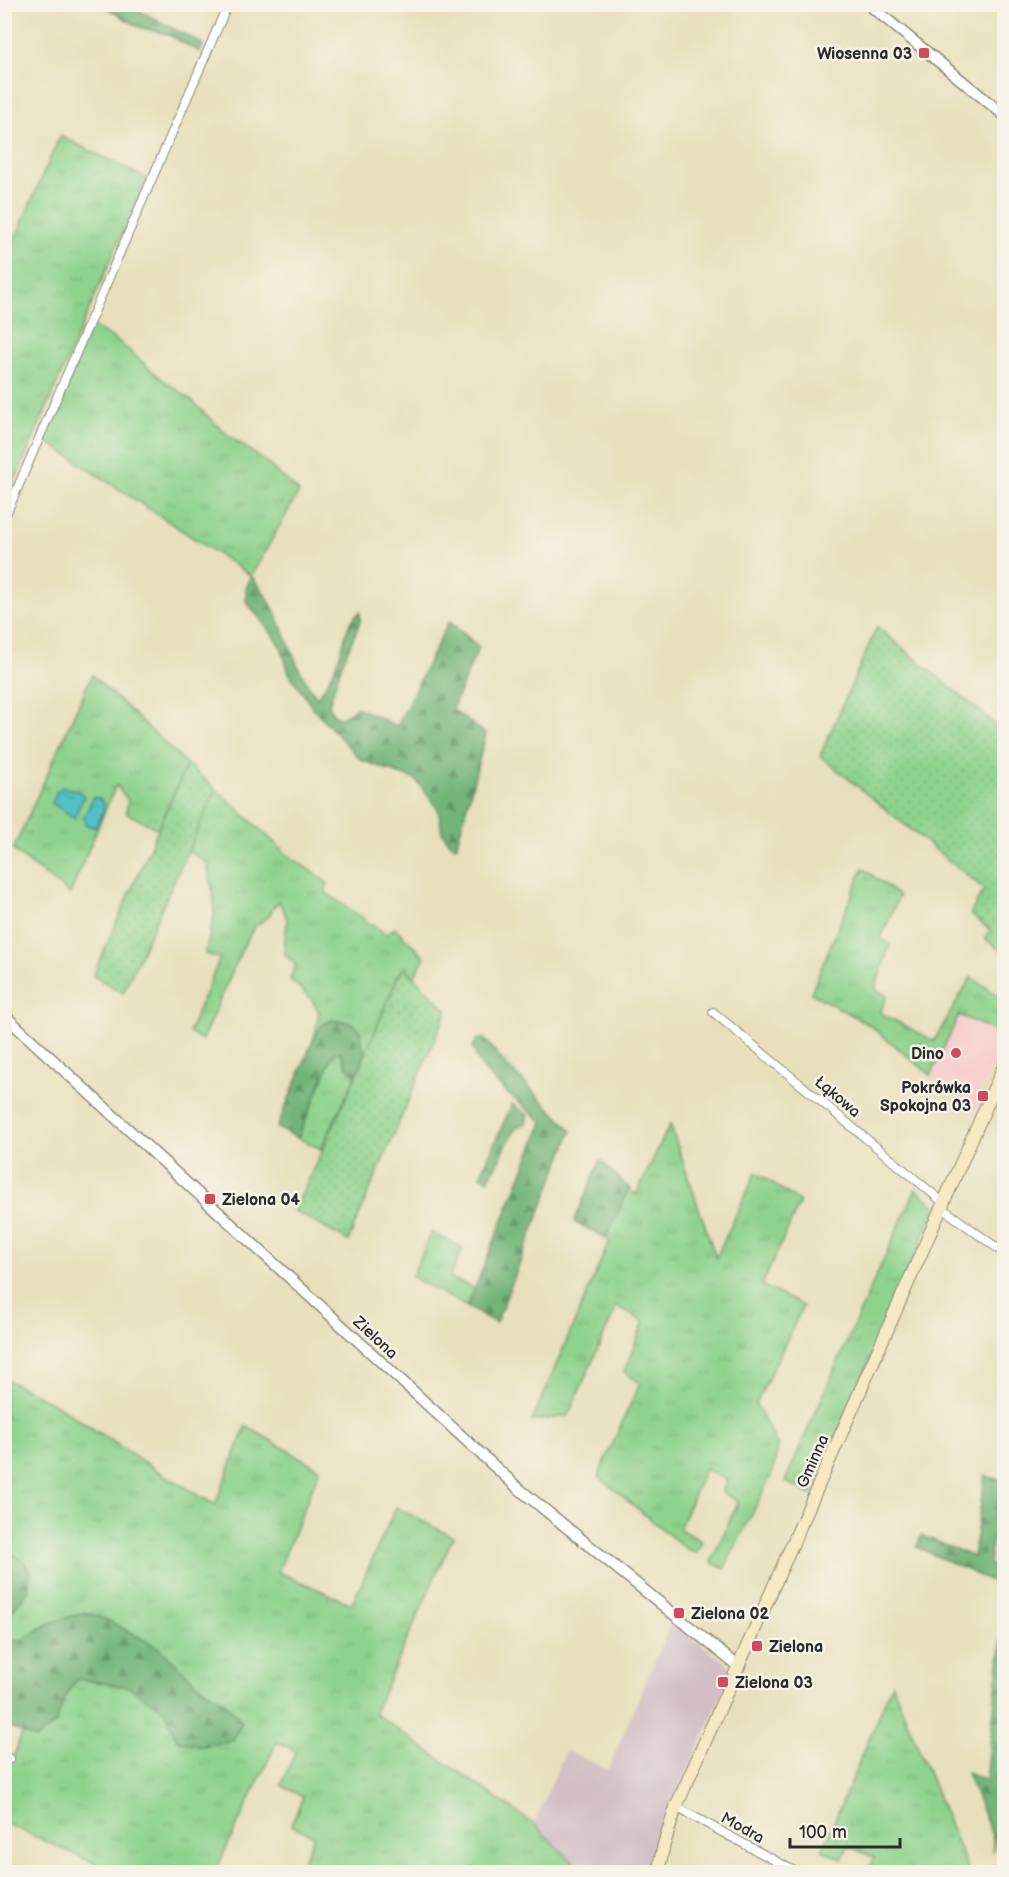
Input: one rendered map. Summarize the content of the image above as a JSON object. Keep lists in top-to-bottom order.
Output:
{
  "streets": {
    "main road": ["Gminna"],
    "street": ["Łąkowa", "Zielona", "Modra"]
  },
  "crossings": [
    ["Łąkowa", "Gminna"],
    ["Zielona", "Gminna"],
    ["Gminna", "Modra"]
  ],
  "places": {
    "transit": [
      "Wiosenna 03",
      "Pokrówka Spokojna 03",
      "Zielona 04",
      "Zielona 02",
      "Zielona",
      "Zielona 03"
    ],
    "other": ["Dino"]
  },
  "scale_bar": "100 m"
}
